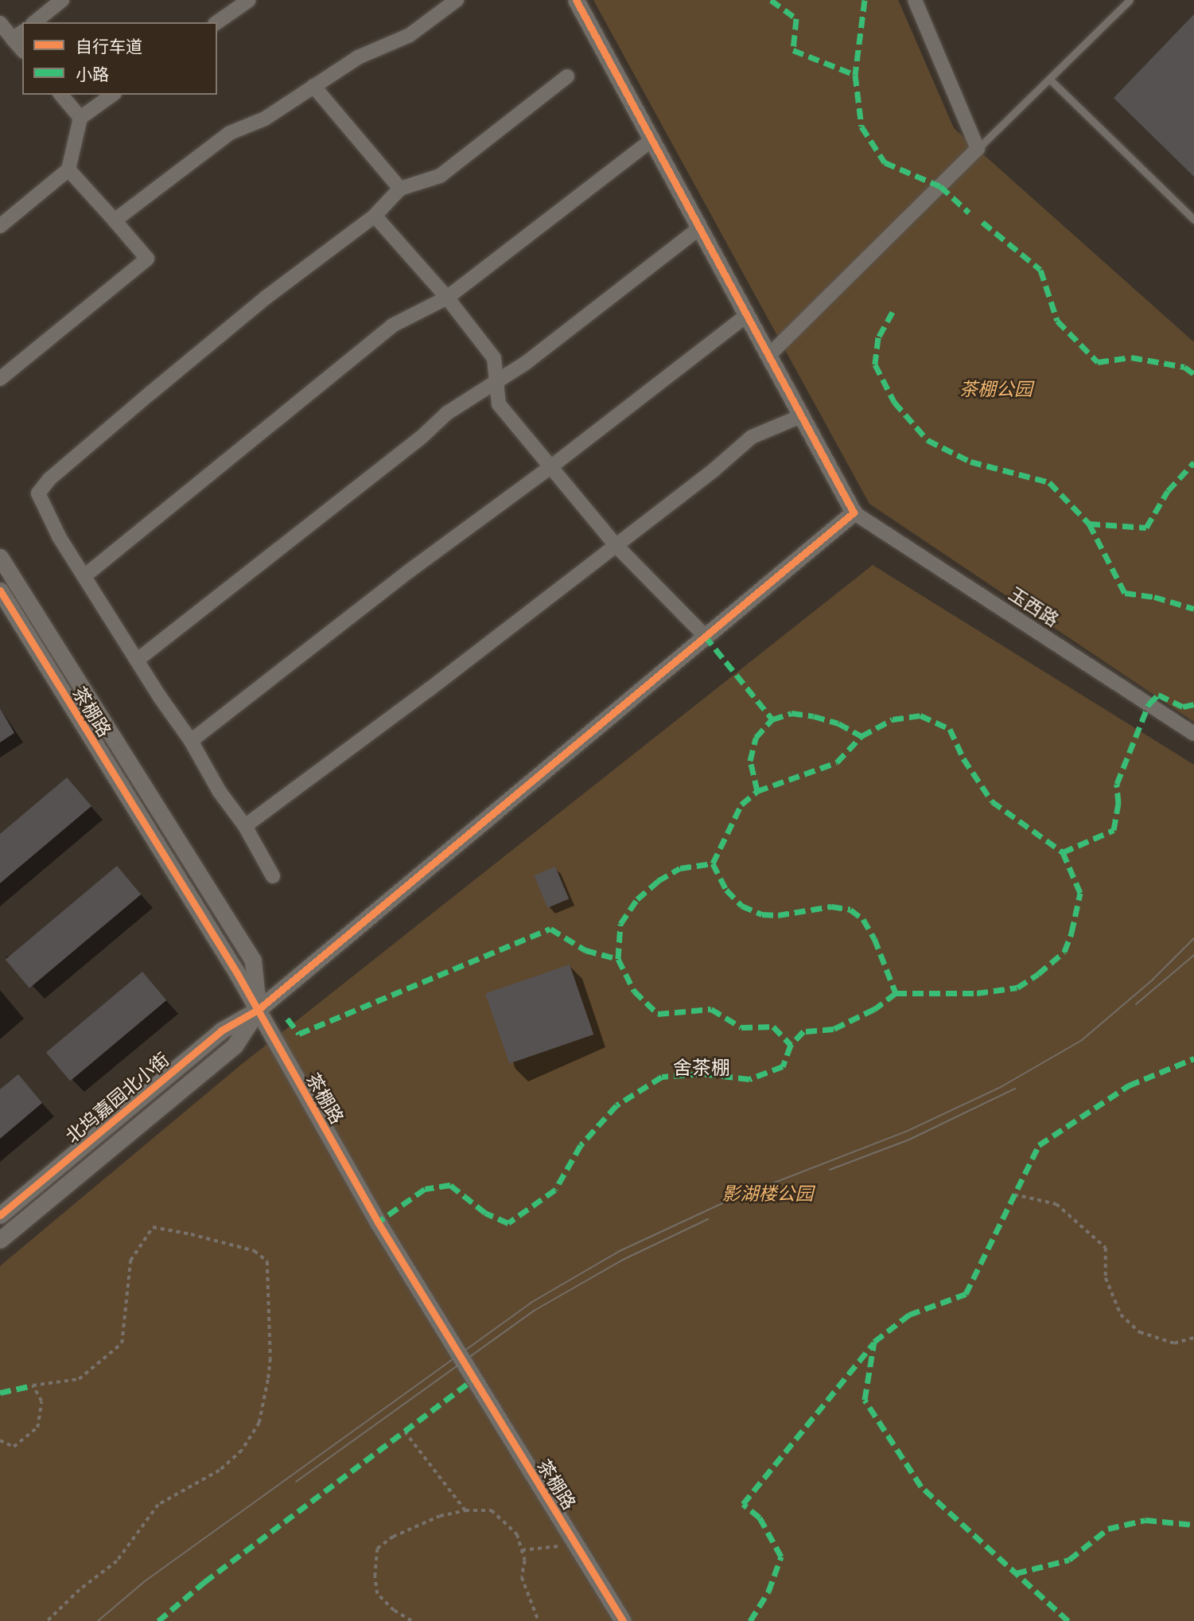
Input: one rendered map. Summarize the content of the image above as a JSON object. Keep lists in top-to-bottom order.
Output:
{
  "streets": {
    "street": ["玉西路", "茶棚路", "北坞嘉园北小街"]
  },
  "crossings": [
    ["茶棚路", "北坞嘉园北小街"]
  ],
  "districts": ["舍茶棚"],
  "parks": ["茶棚公园", "影湖楼公园"],
  "legend": ["自行车道", "小路"]
}
